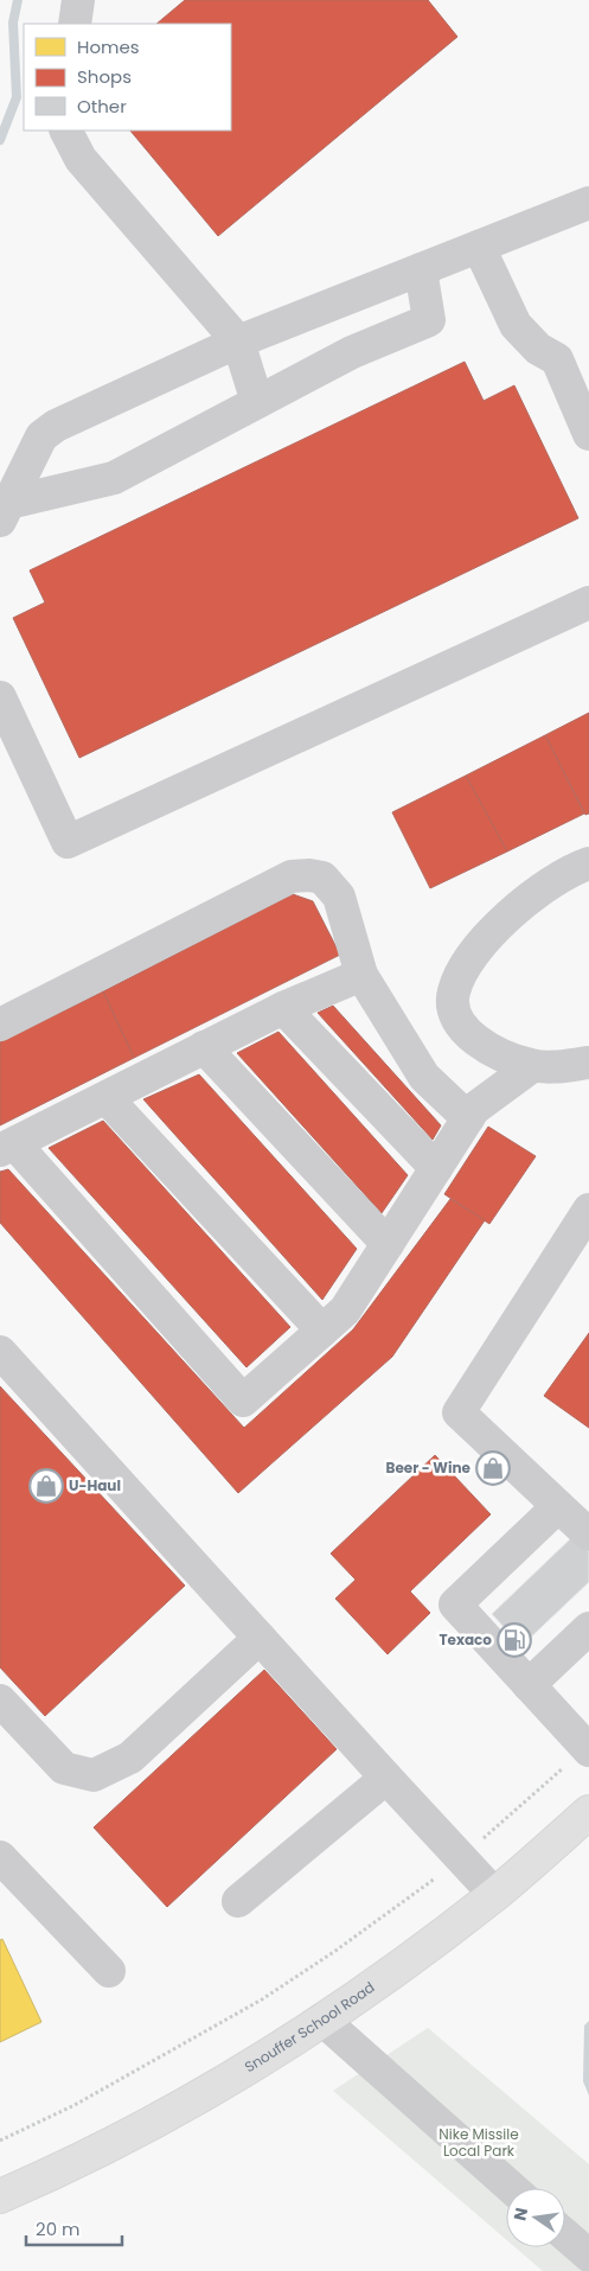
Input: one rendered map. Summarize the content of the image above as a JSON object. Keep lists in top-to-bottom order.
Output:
{
  "streets": {
    "main road": ["Snouffer School Road"]
  },
  "parks": ["Nike Missile Local Park"],
  "places": {
    "shop": ["Beer - Wine", "U-Haul"],
    "fuel station": ["Texaco"]
  },
  "legend": ["Homes", "Shops", "Other"],
  "scale_bar": "20 m",
  "north": "left"
}
